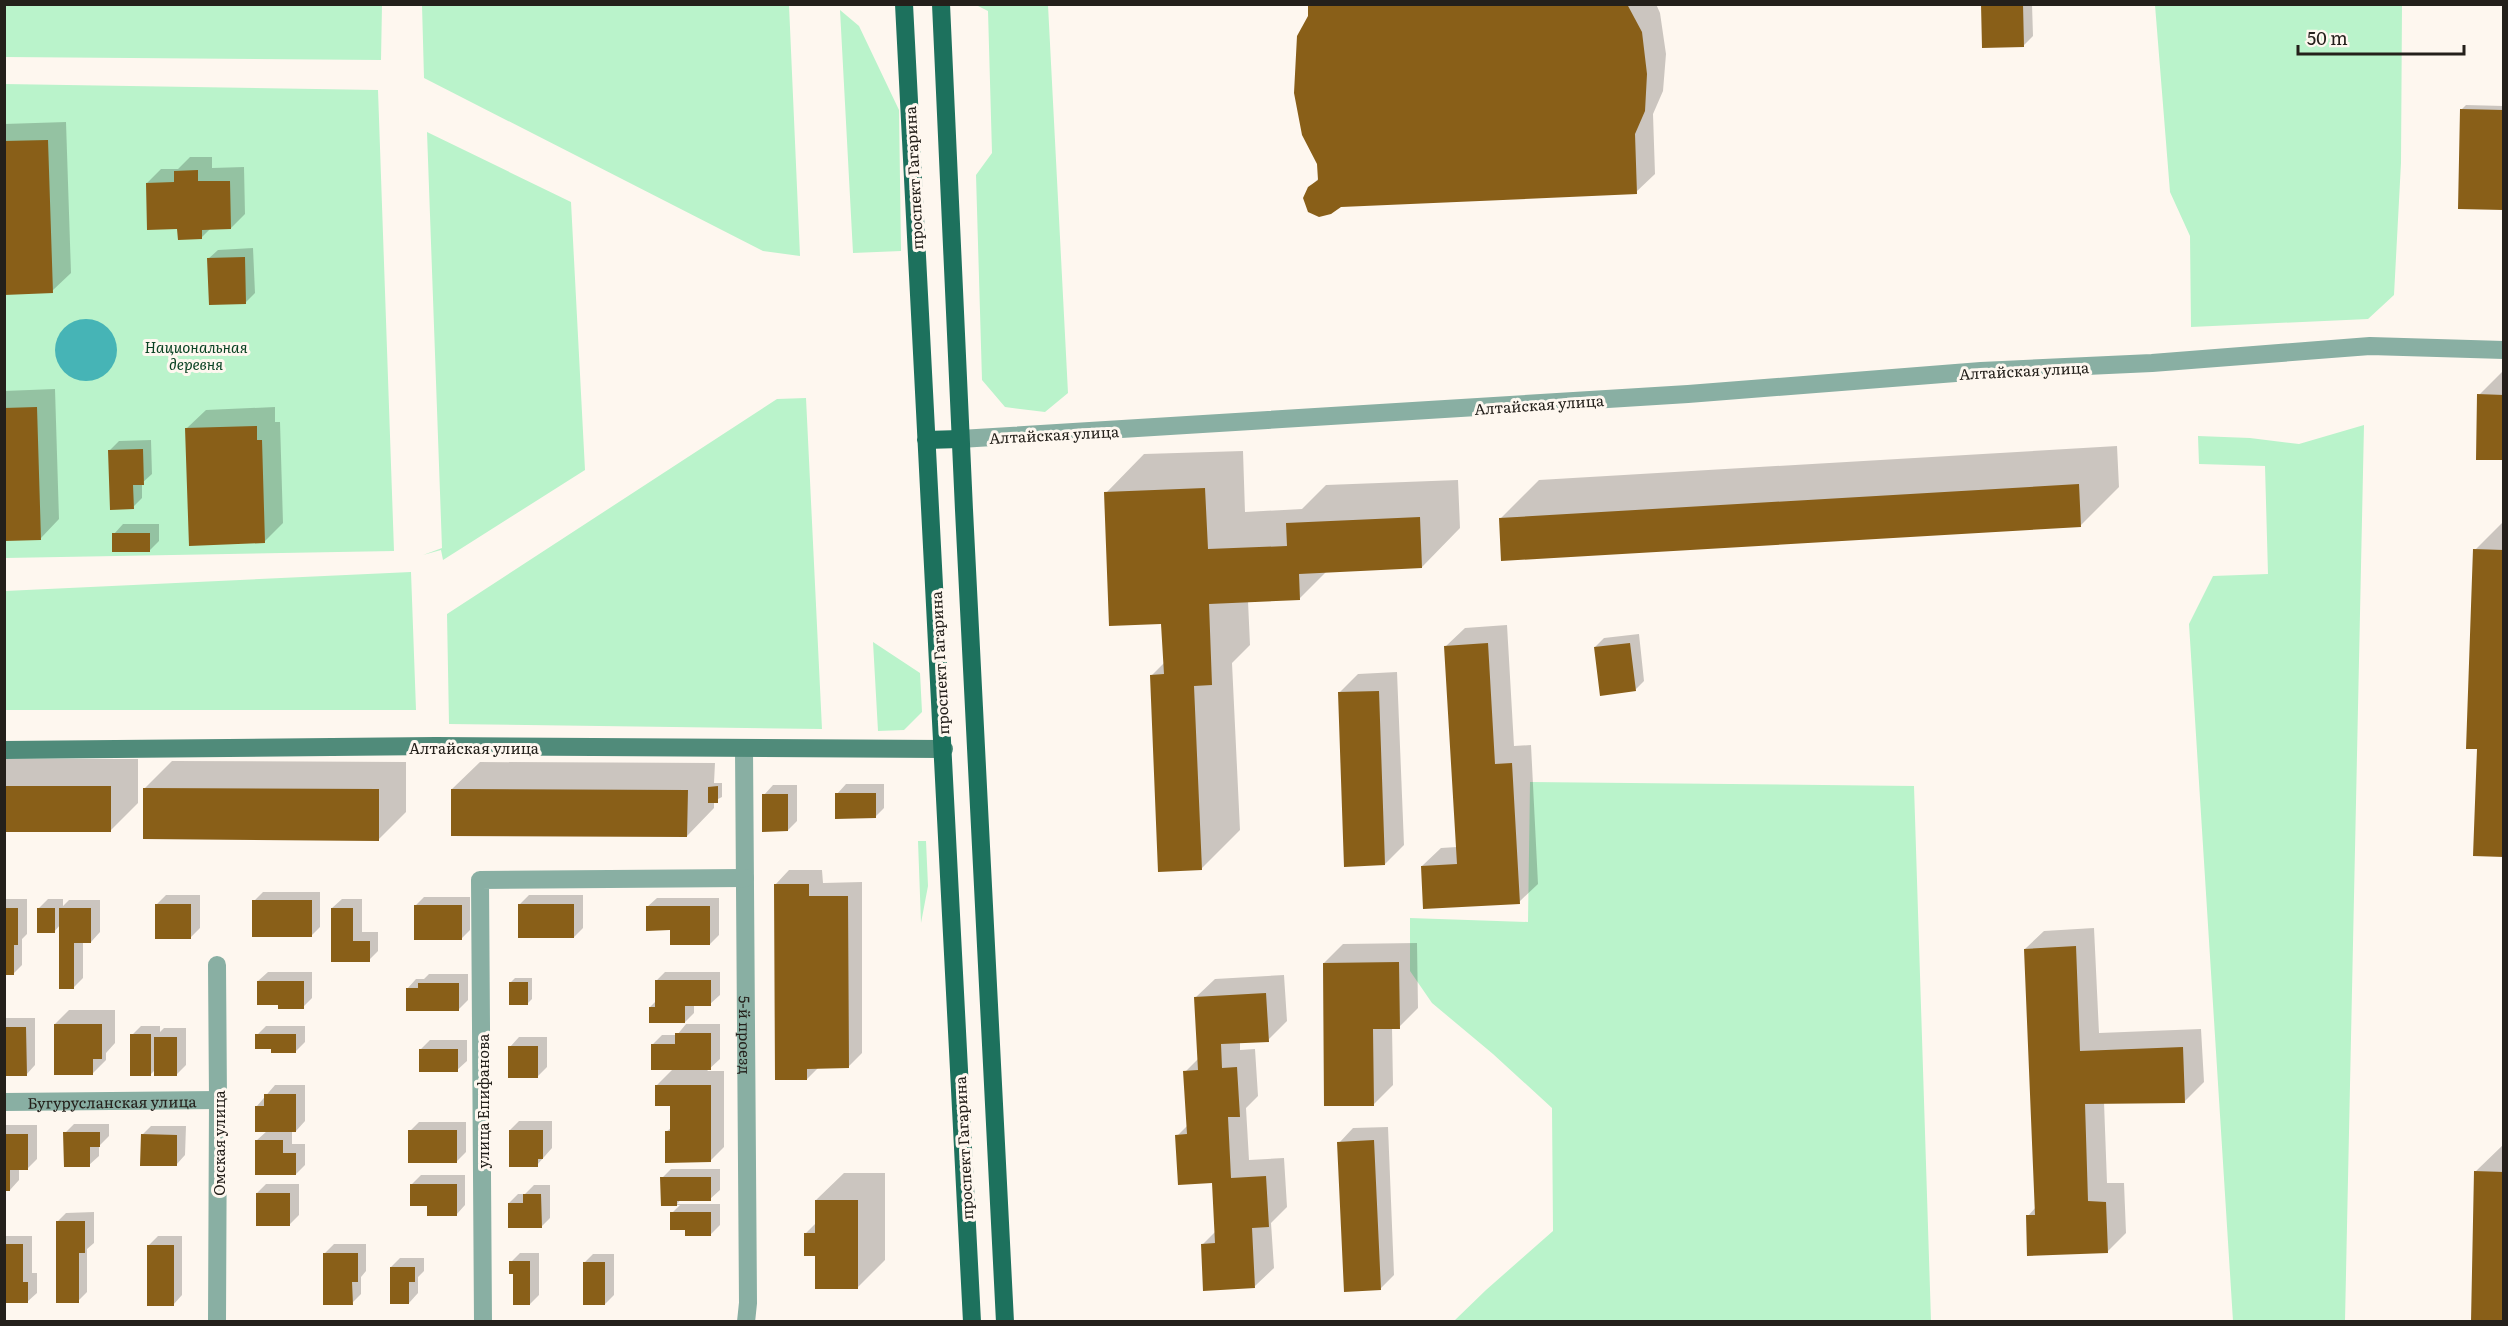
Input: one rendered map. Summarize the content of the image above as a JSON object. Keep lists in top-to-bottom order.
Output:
{
  "streets": {
    "main road": ["проспект Гагарина", "Алтайская улица"],
    "street": [
      "5-й проезд",
      "Бугурусланская улица",
      "улица Епифанова",
      "Омская улица"
    ]
  },
  "crossings": [
    ["проспект Гагарина", "Алтайская улица"],
    ["Алтайская улица", "5-й проезд"],
    ["5-й проезд", "улица Епифанова"],
    ["Бугурусланская улица", "Омская улица"]
  ],
  "parks": ["Национальная деревня"],
  "scale_bar": "50 m"
}
